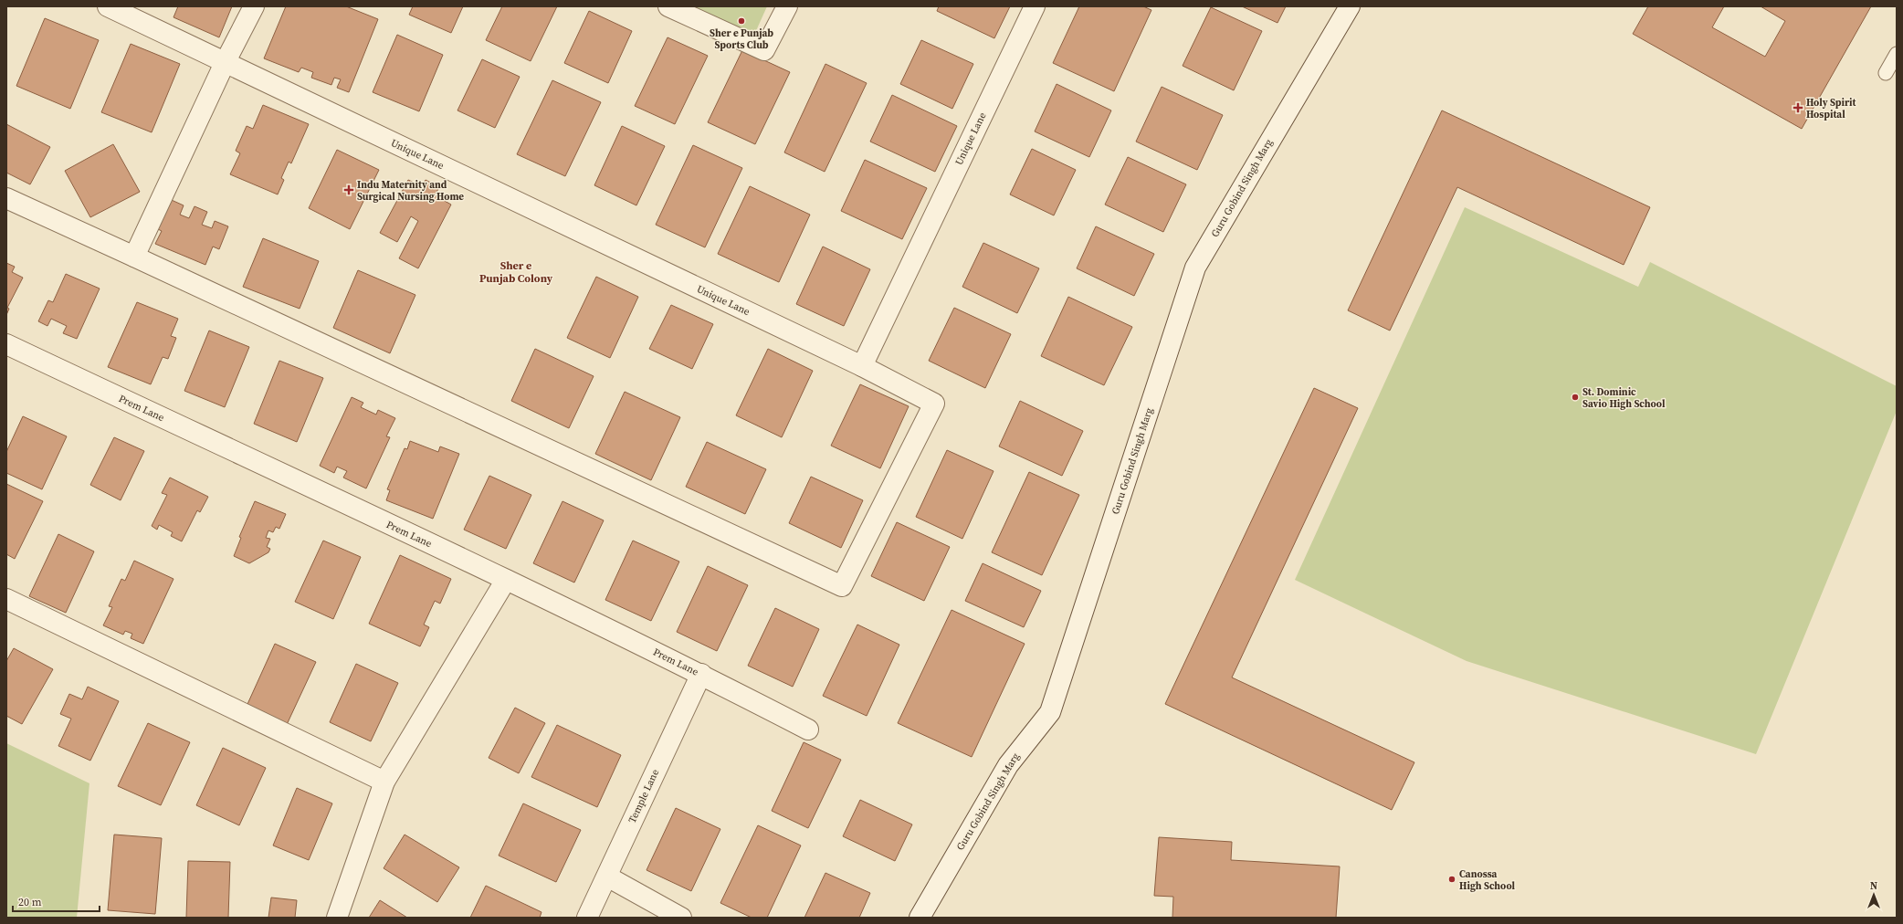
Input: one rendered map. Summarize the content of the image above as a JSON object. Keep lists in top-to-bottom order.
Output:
{
  "streets": {
    "street": [
      "Unique Lane",
      "Guru Gobind Singh Marg",
      "Prem Lane",
      "Temple Lane"
    ]
  },
  "crossings": [
    ["Prem Lane", "Temple Lane"]
  ],
  "districts": ["Sher e Punjab Colony"],
  "places": {
    "other": ["Sher e Punjab Sports Club", "St. Dominic Savio High School", "Canossa High School"],
    "health": ["Holy Spirit Hospital", "Indu Maternity and Surgical Nursing Home"]
  },
  "scale_bar": "20 m",
  "north": "top"
}
